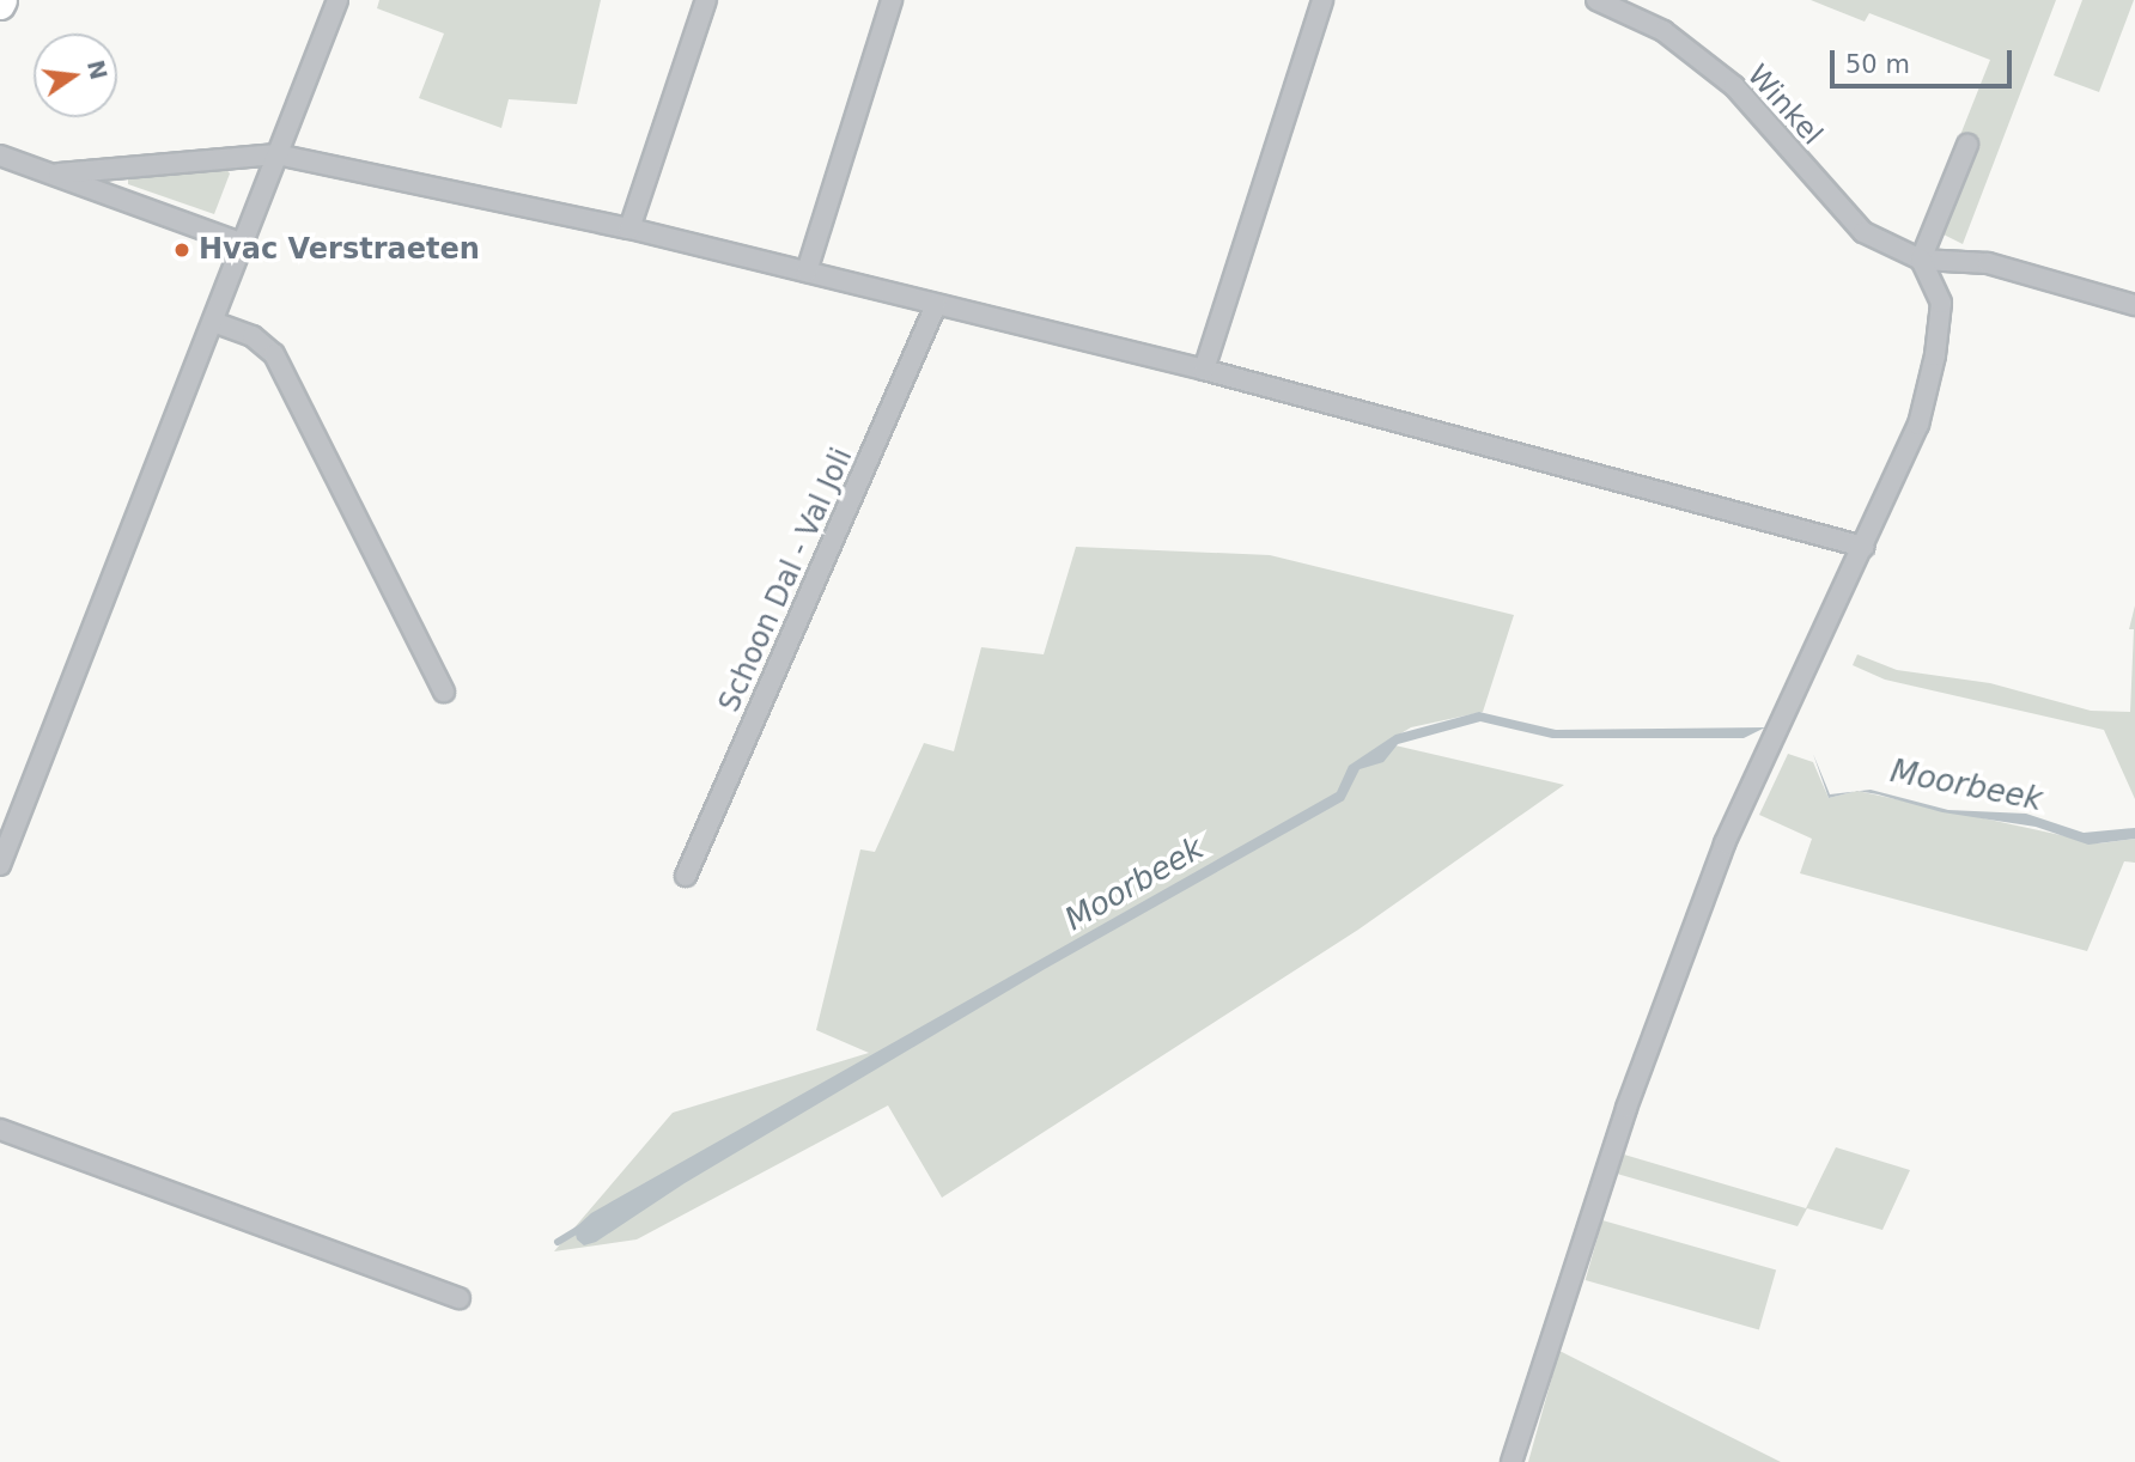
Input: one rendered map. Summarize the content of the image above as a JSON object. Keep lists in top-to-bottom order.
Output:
{
  "streets": {
    "street": ["Winkel", "Schoon Dal - Val Joli"]
  },
  "water": ["Moorbeek"],
  "places": ["Hvac Verstraeten"],
  "scale_bar": "50 m",
  "north": "right"
}
